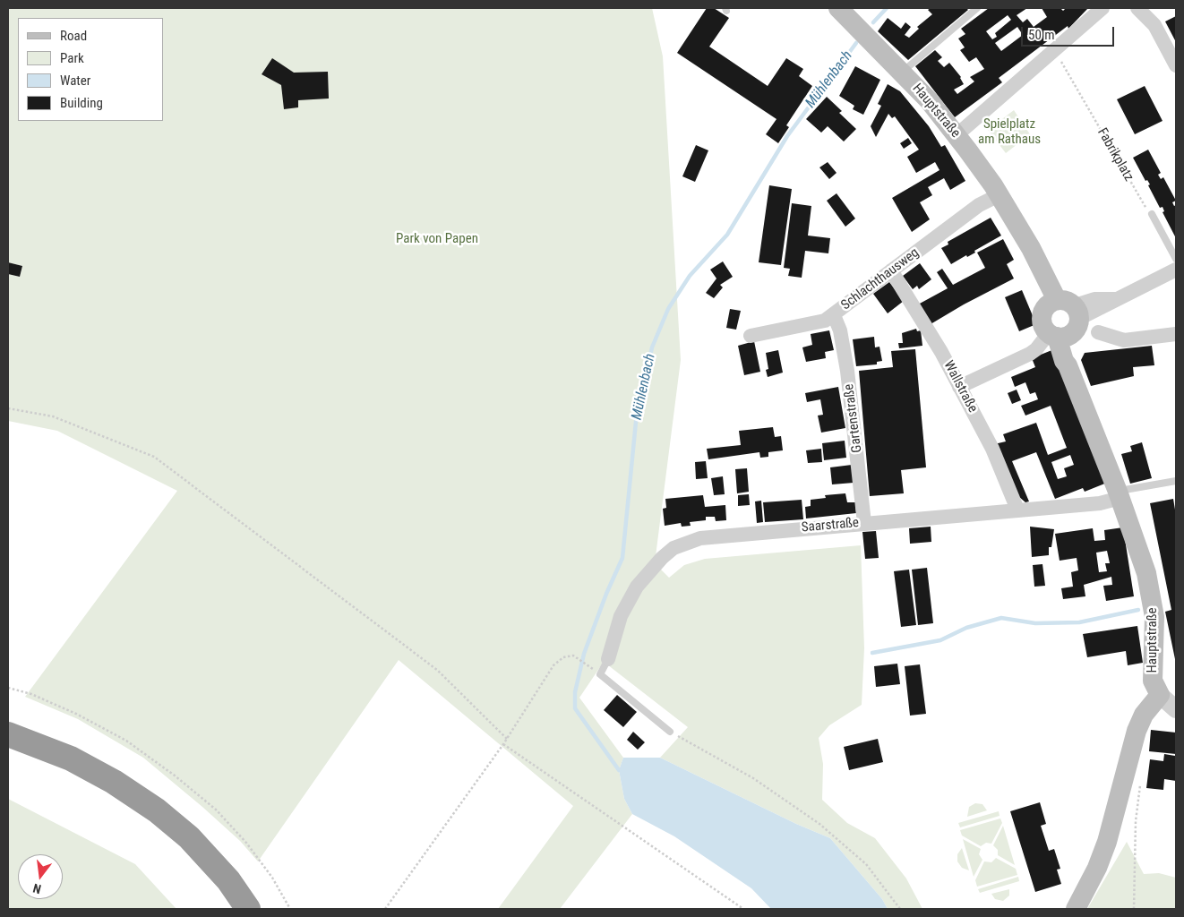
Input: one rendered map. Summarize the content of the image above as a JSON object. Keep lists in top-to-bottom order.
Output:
{
  "streets": {
    "main road": ["Hauptstraße"],
    "street": [
      "Schlachthausweg",
      "Wallstraße",
      "Gartenstraße",
      "Saarstraße"
    ],
    "path": ["Fabrikplatz"]
  },
  "crossings": [
    ["Hauptstraße", "Schlachthausweg"],
    ["Hauptstraße", "Saarstraße"],
    ["Schlachthausweg", "Wallstraße"],
    ["Schlachthausweg", "Gartenstraße"],
    ["Wallstraße", "Saarstraße"],
    ["Gartenstraße", "Saarstraße"]
  ],
  "water": ["Mühlenbach"],
  "parks": ["Spielplatz am Rathaus", "Park von Papen"],
  "legend": [
    "Road",
    "Park",
    "Water",
    "Building"
  ],
  "scale_bar": "50 m",
  "north": "bottom"
}
